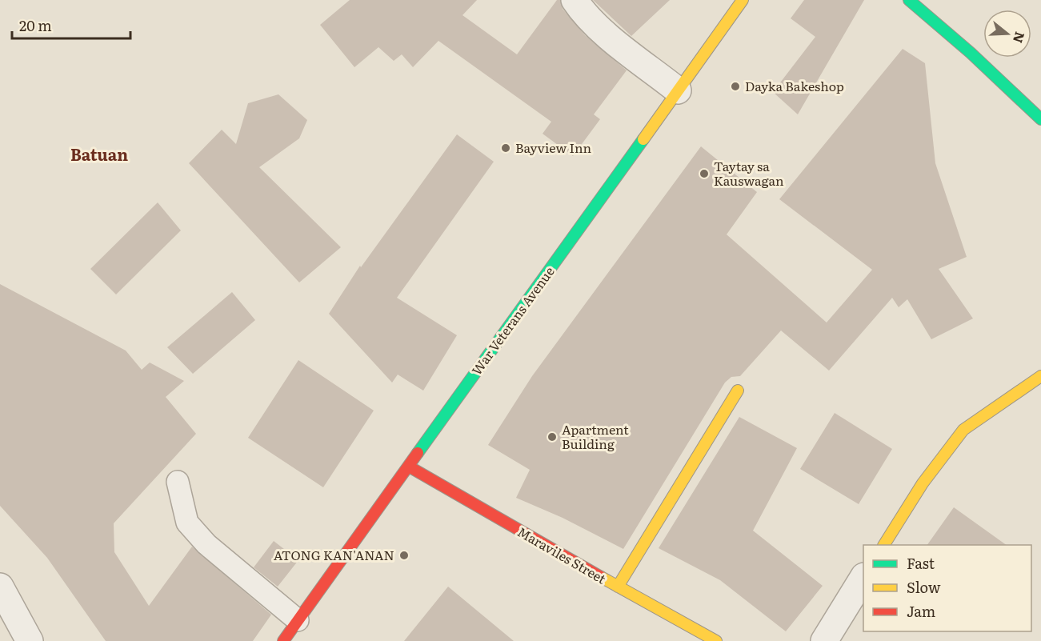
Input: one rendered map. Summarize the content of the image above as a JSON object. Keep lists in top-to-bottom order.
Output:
{
  "streets": {
    "street": ["War Veterans Avenue", "Maraviles Street"]
  },
  "crossings": [
    ["War Veterans Avenue", "Maraviles Street"]
  ],
  "districts": ["Batuan"],
  "places": [
    "Dayka Bakeshop",
    "Bayview Inn",
    "Taytay sa Kauswagan",
    "Apartment Building",
    "ATONG KAN'ANAN"
  ],
  "legend": ["Fast", "Slow", "Jam"],
  "scale_bar": "20 m",
  "north": "right"
}
